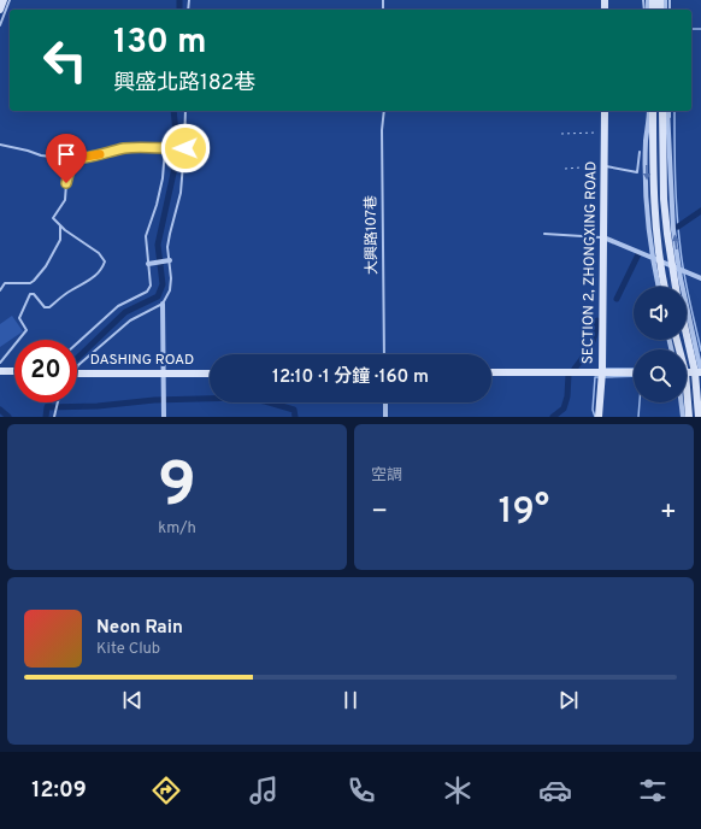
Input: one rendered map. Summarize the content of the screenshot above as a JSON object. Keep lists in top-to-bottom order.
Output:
{
  "streets": {
    "street": ["SECTION 2, ZHONGXING ROAD", "DASHING ROAD"],
    "lane": ["大興路107巷"]
  },
  "page": {
    "turn": ["130 m", "興盛北路182巷"],
    "limit": "20",
    "trip": "12:10 · 1 分鐘 · 160 m",
    "tile": [
      ["9", "km/h"],
      "空調"
    ],
    "heat": ["−", "19°", "+"],
    "song": ["Neon Rain", "Kite Club"],
    "tabs": "12:09"
  }
}
